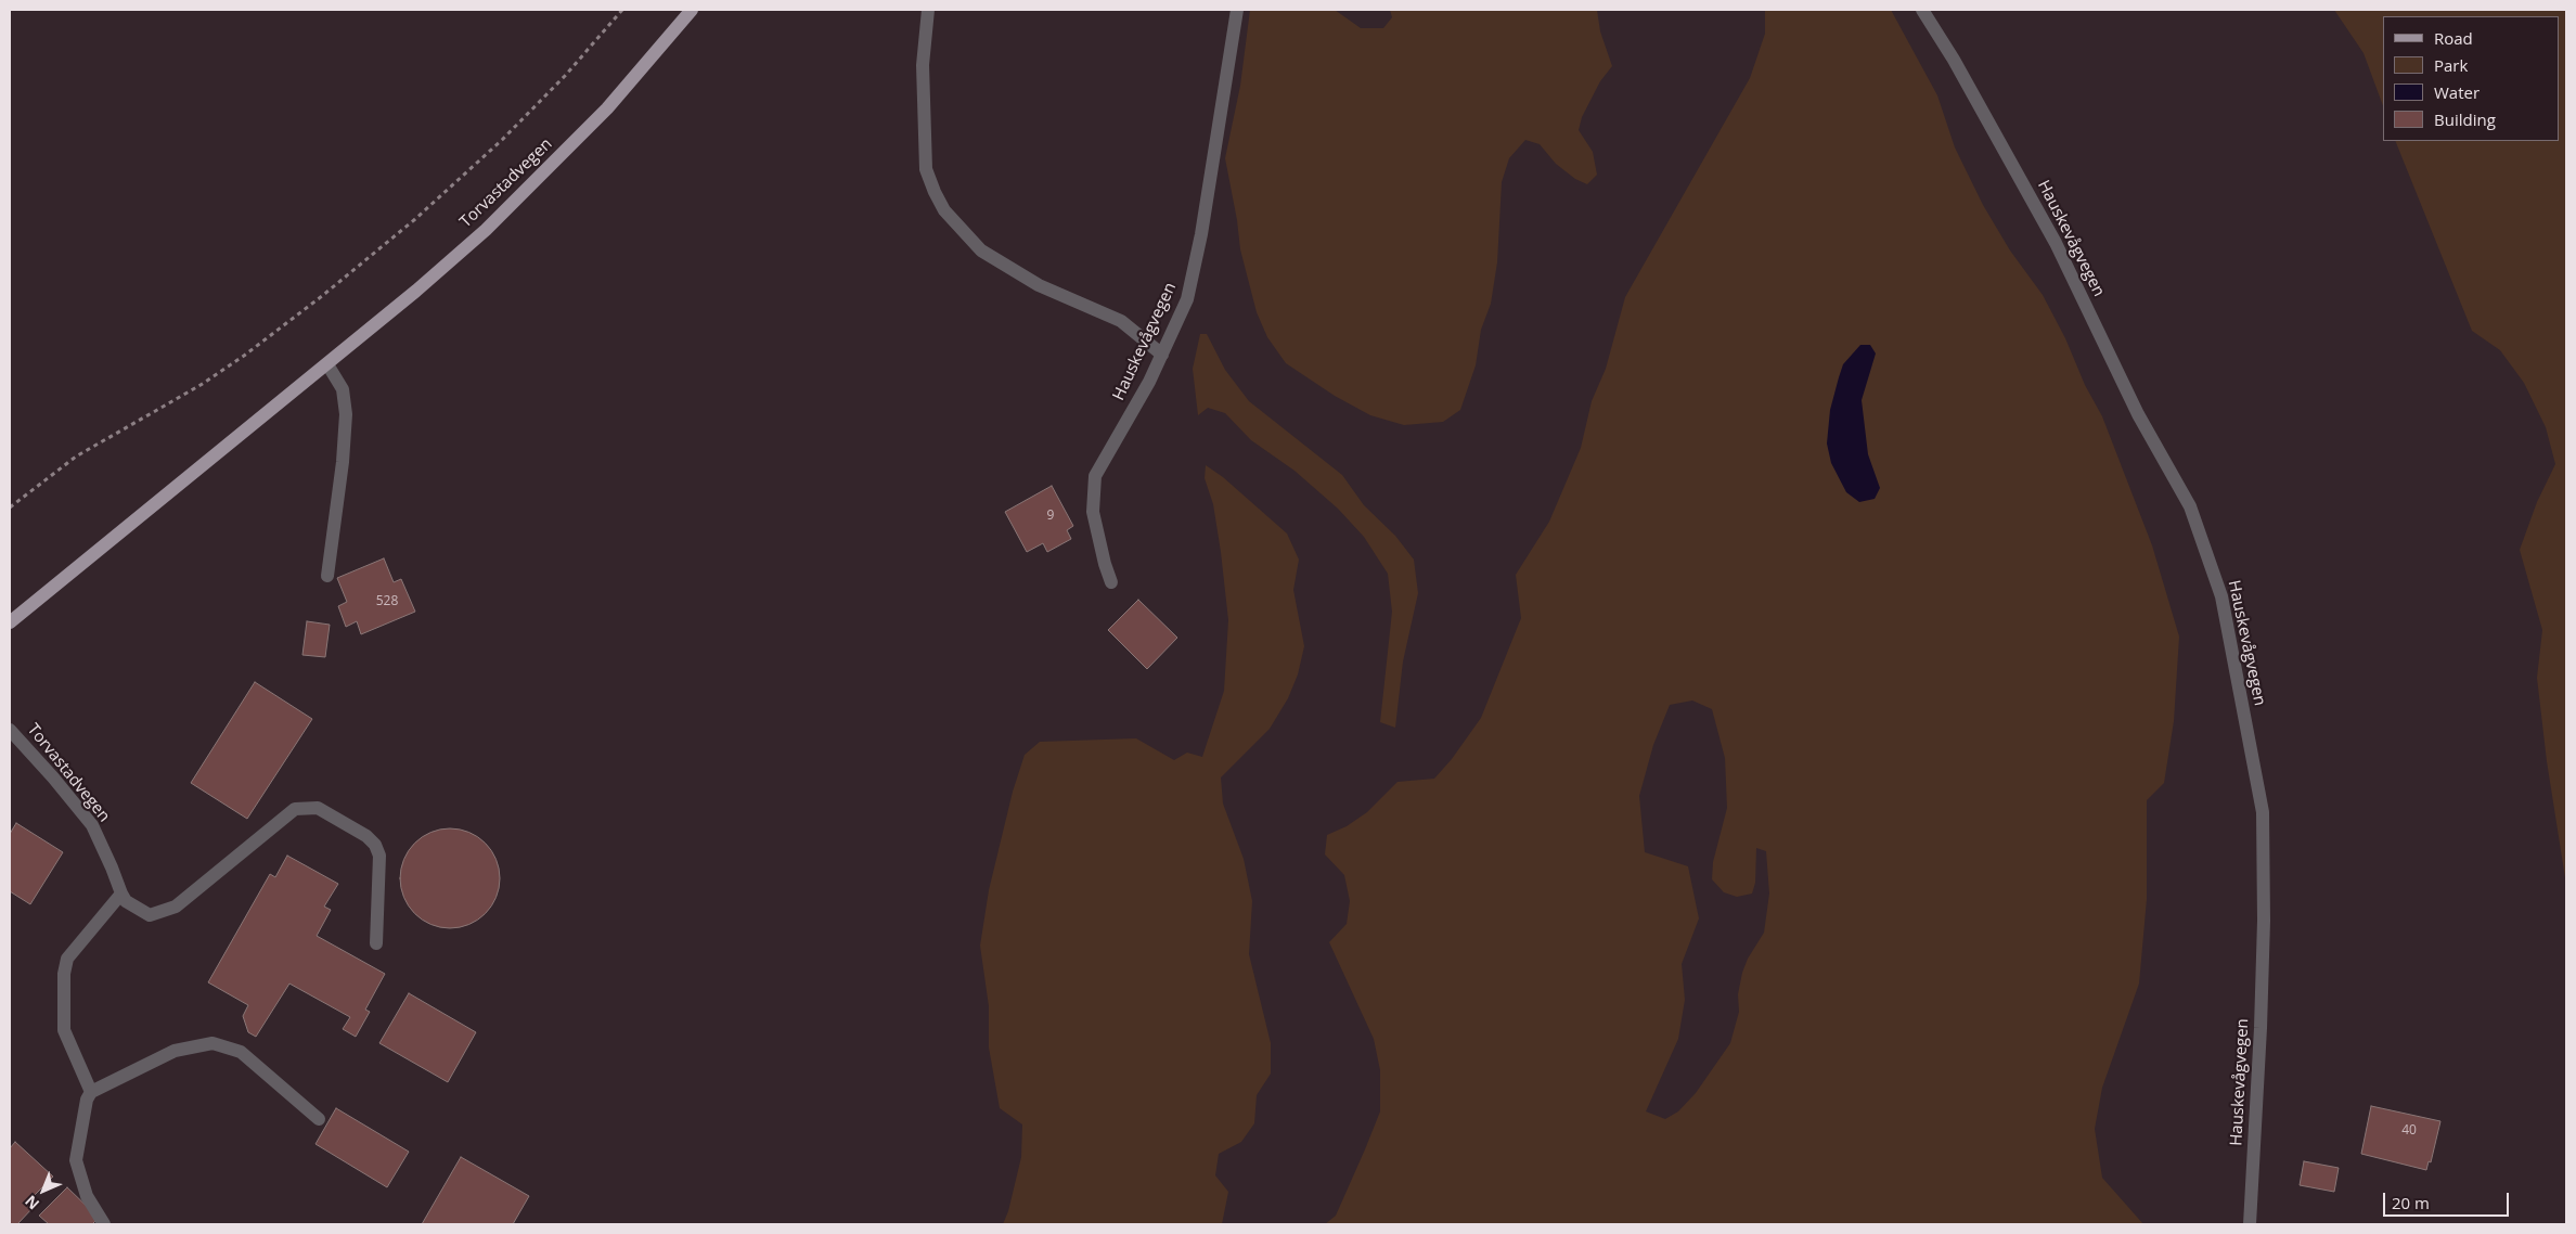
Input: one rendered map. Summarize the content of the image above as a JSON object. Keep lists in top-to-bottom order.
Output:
{
  "streets": {
    "main road": ["Torvastadvegen"],
    "street": ["Hauskevågvegen"]
  },
  "house_numbers": ["9", "528", "40"],
  "legend": [
    "Road",
    "Park",
    "Water",
    "Building"
  ],
  "scale_bar": "20 m",
  "north": "bottom left"
}
